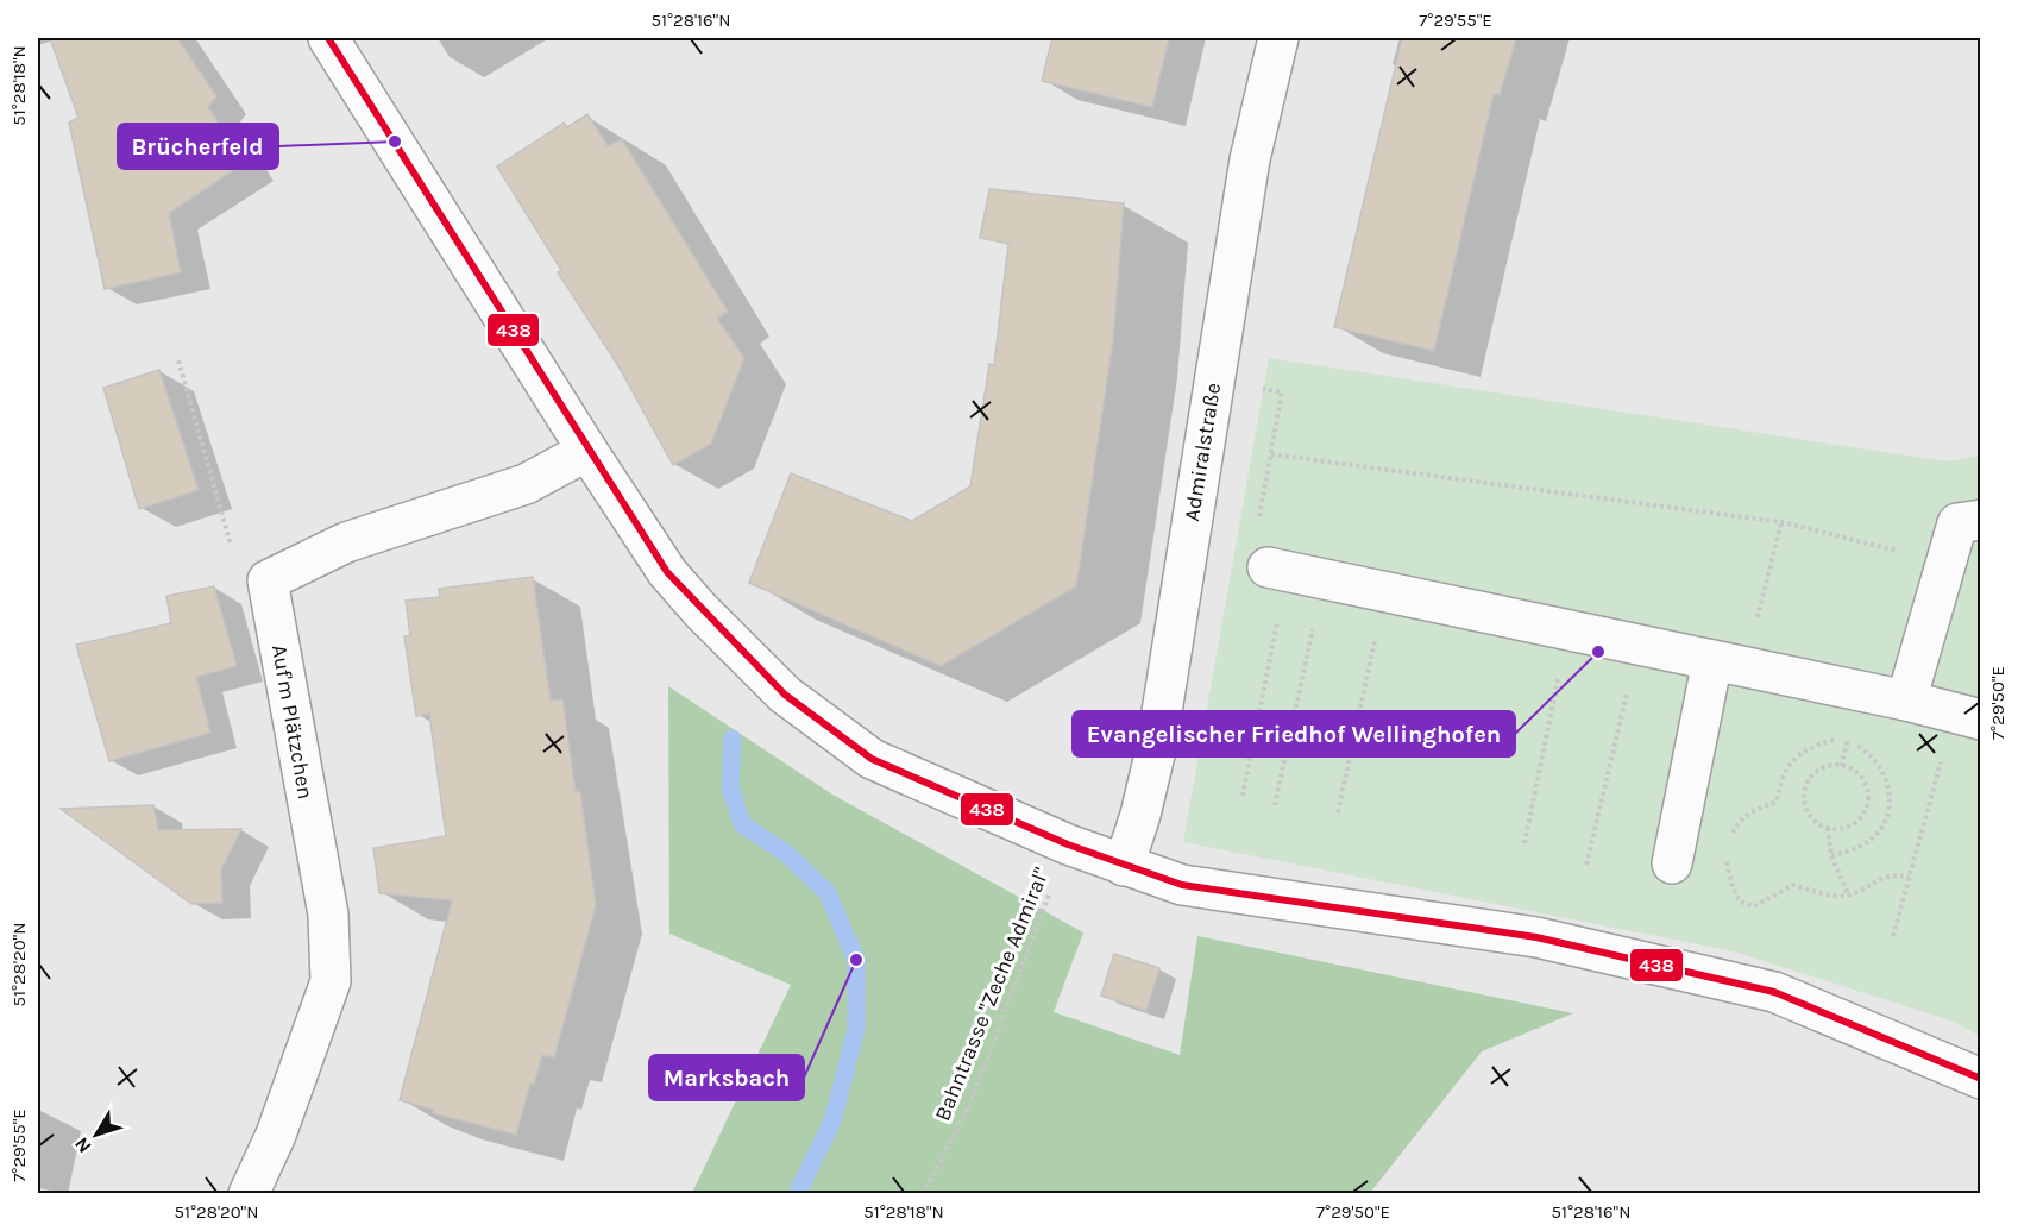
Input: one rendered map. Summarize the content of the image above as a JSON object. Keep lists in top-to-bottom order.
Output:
{
  "streets": {
    "street": ["Admiralstraße", "Auf'm Plätzchen"],
    "path": ["Bahntrasse \"Zeche Admiral\""]
  },
  "places": ["Brücherfeld", "Evangelischer Friedhof Wellinghofen", "Marksbach"],
  "lines": ["transit line 438"],
  "north": "bottom left",
  "coordinates": [
    "51°28'16\"N",
    "7°29'55\"E",
    "51°28'18\"N",
    "7°29'50\"E",
    "51°28'20\"N"
  ]
}
